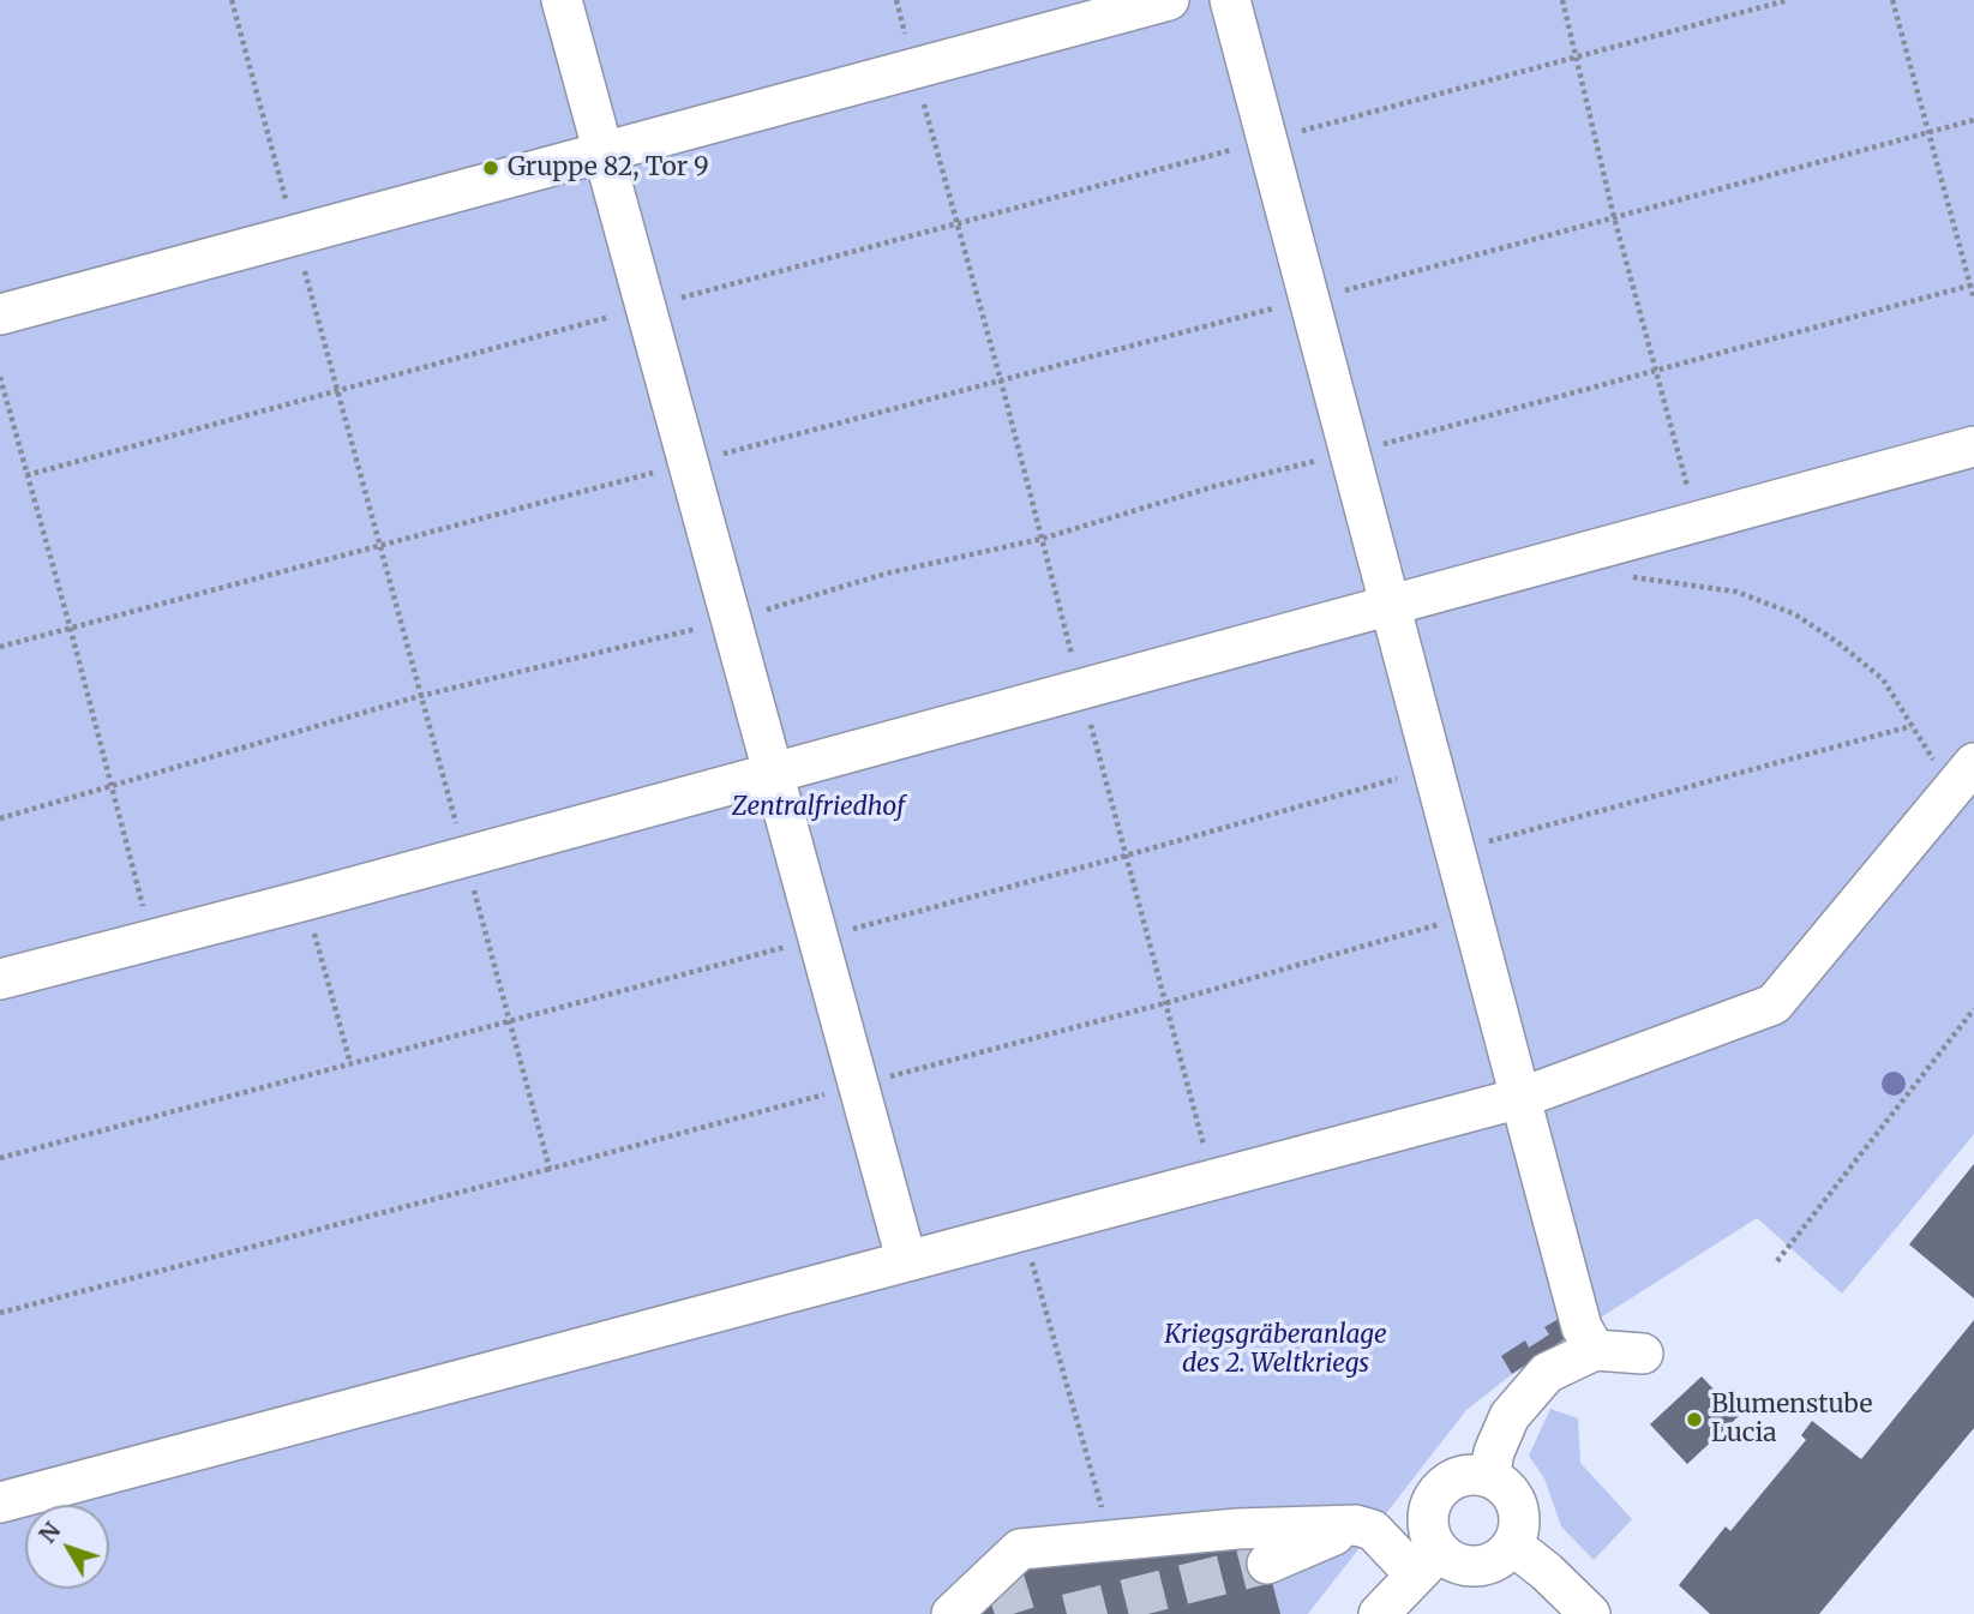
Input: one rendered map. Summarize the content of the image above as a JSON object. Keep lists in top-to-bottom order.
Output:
{
  "parks": ["Zentralfriedhof", "Kriegsgräberanlage des 2. Weltkriegs"],
  "places": ["Gruppe 82, Tor 9", "Blumenstube Lucia"],
  "north": "top left"
}
